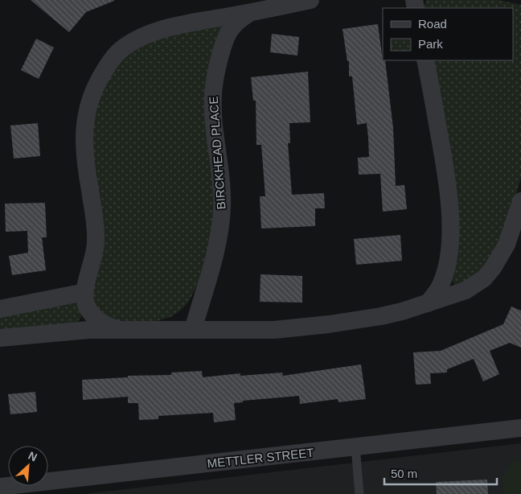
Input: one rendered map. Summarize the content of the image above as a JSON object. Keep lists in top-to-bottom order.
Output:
{
  "streets": {
    "street": ["BIRCKHEAD PLACE", "METTLER STREET"]
  },
  "legend": ["Road", "Park"],
  "scale_bar": "50 m",
  "north": "top right"
}
